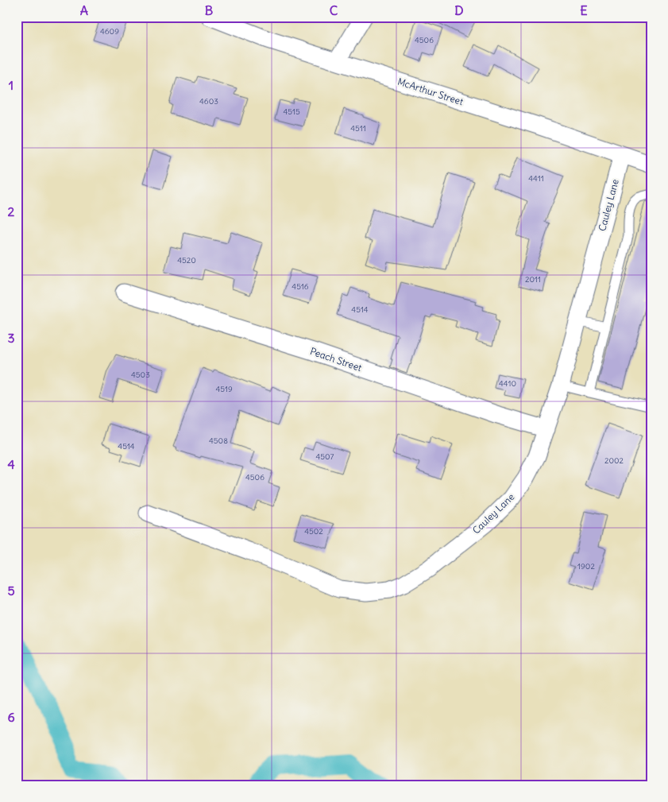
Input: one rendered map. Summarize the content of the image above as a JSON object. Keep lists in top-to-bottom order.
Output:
{
  "streets": {
    "street": ["McArthur Street", "Cauley Lane", "Peach Street"]
  },
  "crossings": [
    ["McArthur Street", "Cauley Lane"],
    ["Cauley Lane", "Peach Street"]
  ],
  "house_numbers": [
    "4609",
    "4506",
    "4603",
    "4515",
    "4511",
    "4411",
    "4520",
    "2011",
    "4516",
    "4514",
    "4503",
    "4410",
    "4519",
    "4508",
    "4514",
    "4507",
    "2002",
    "4506",
    "4502",
    "1902"
  ],
  "grid": {
    "columns": [
      "A",
      "B",
      "C",
      "D",
      "E"
    ],
    "rows": [
      "1",
      "2",
      "3",
      "4",
      "5",
      "6"
    ]
  }
}
